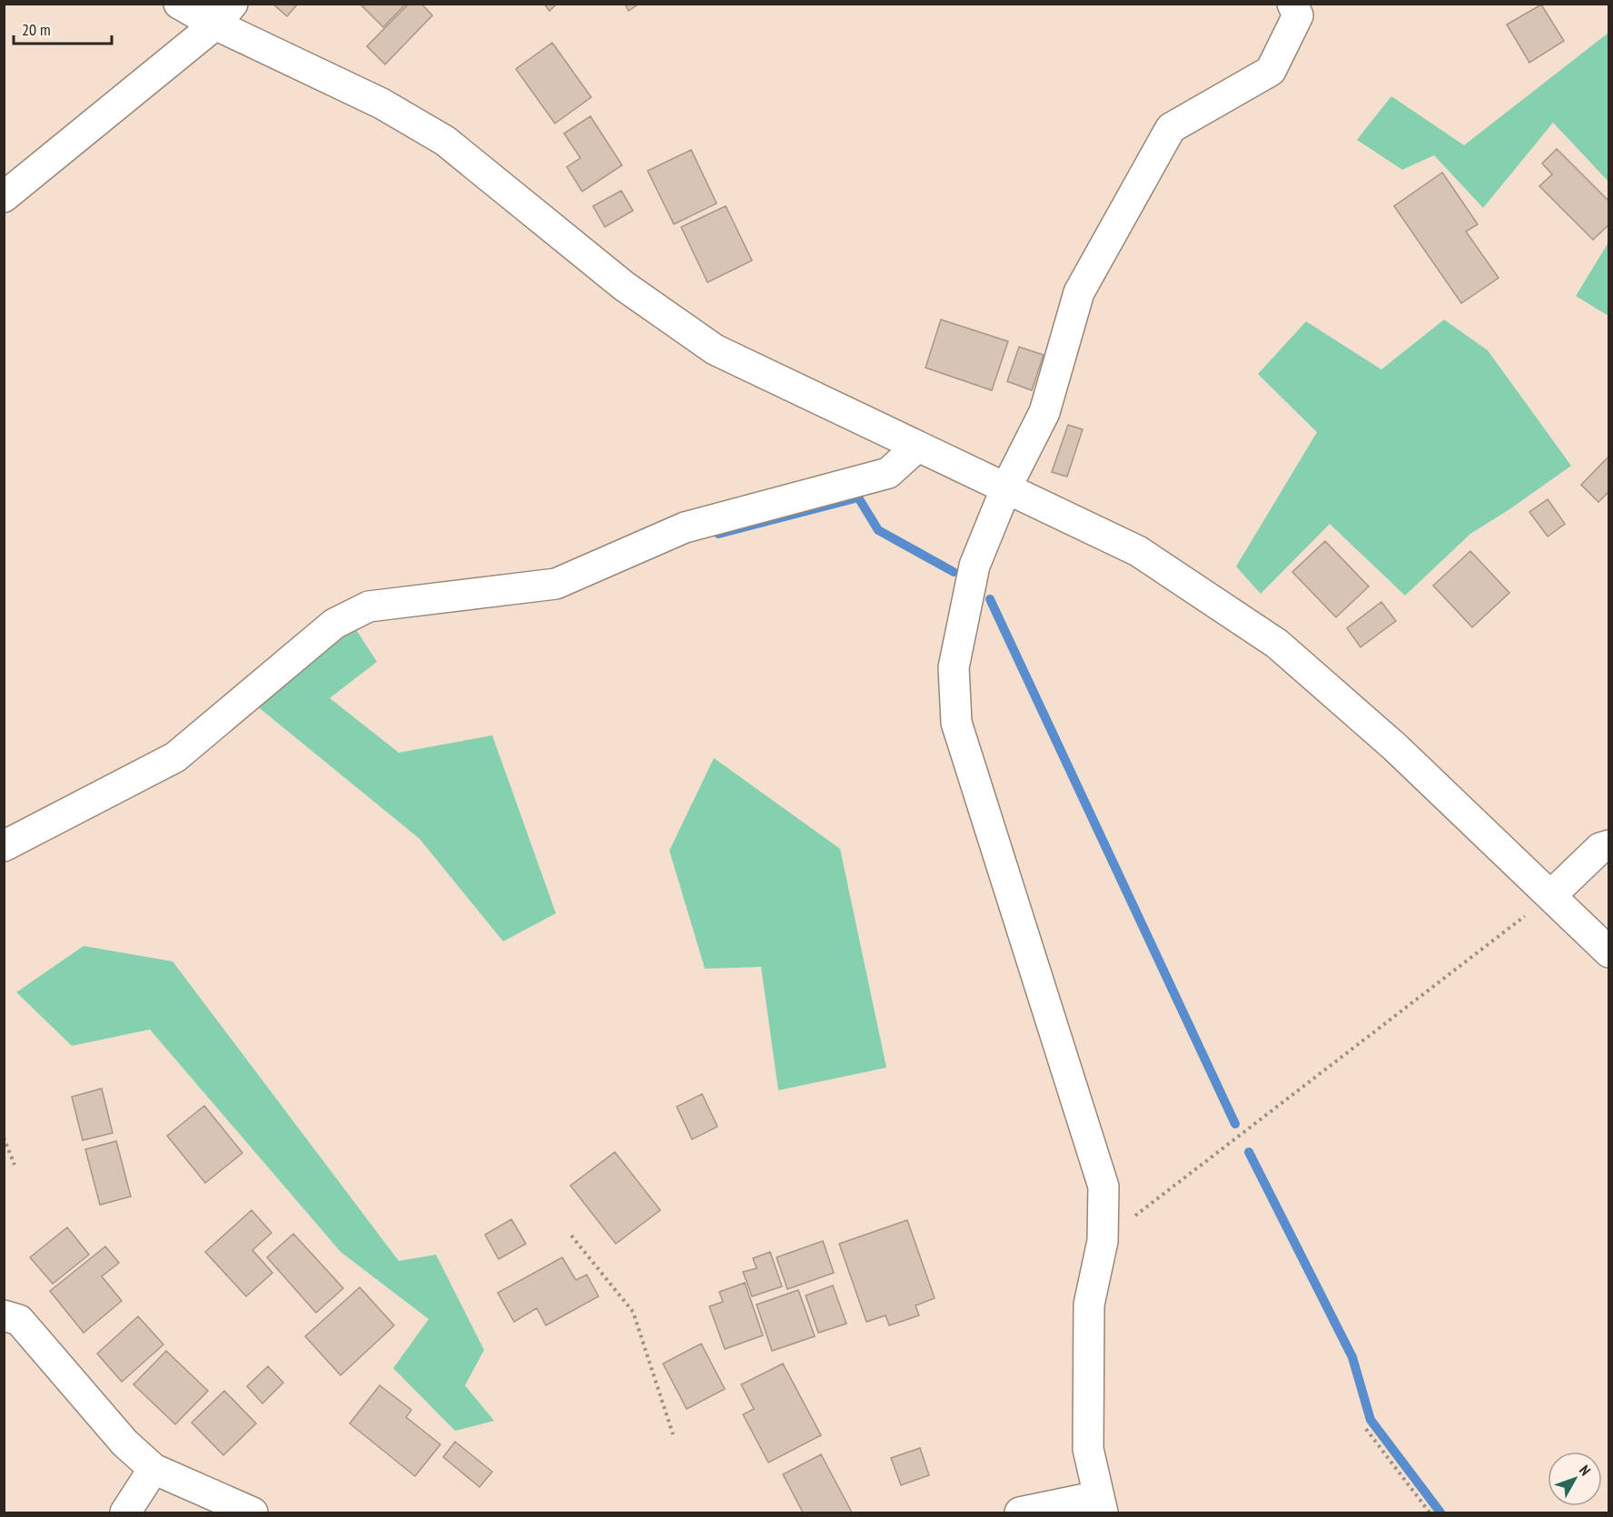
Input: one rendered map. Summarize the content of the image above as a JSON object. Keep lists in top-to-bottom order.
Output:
{
  "scale_bar": "20 m",
  "north": "top right"
}
